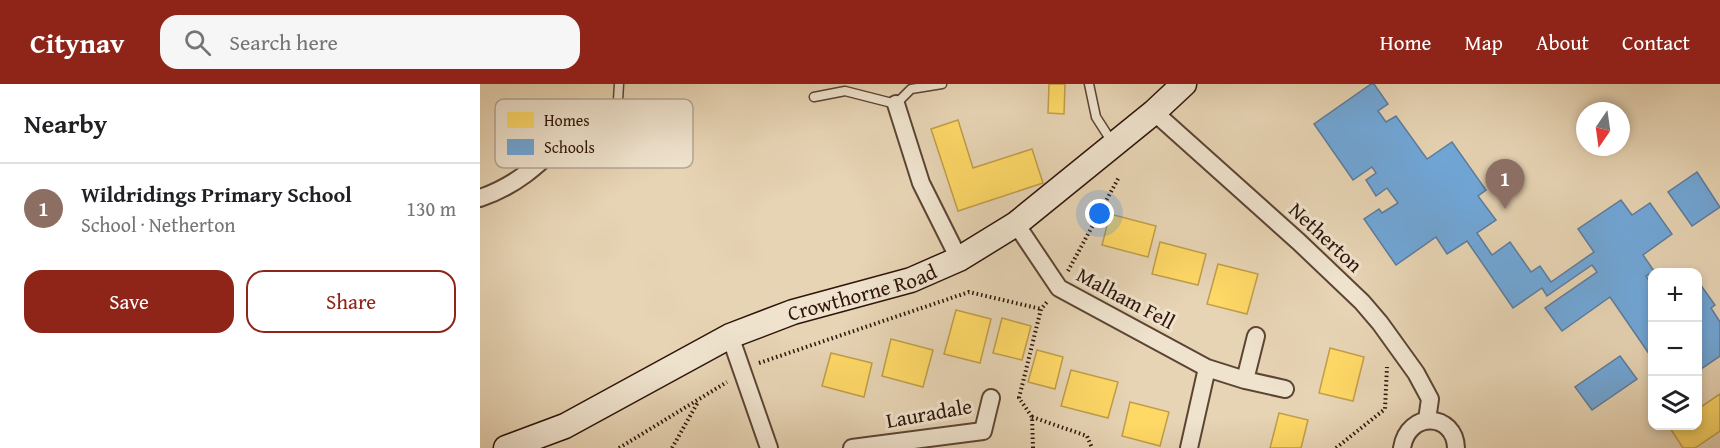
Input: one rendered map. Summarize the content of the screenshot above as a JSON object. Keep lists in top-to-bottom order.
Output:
{
  "streets": {
    "street": [
      "Netherton",
      "Crowthorne Road",
      "Malham Fell",
      "Lauradale"
    ]
  },
  "crossings": [
    ["Netherton", "Crowthorne Road"],
    ["Crowthorne Road", "Malham Fell"]
  ],
  "legend": ["Homes", "Schools"],
  "north": "bottom",
  "page": {
    "header": "Citynav",
    "search": "Search here",
    "nav": [
      "Home",
      "Map",
      "About",
      "Contact"
    ],
    "heading": "Nearby",
    "pins": "1",
    "list": [
      {
        "mark": "1",
        "name": "Wildridings Primary School",
        "note": "School · Netherton",
        "value": "130 m"
      }
    ],
    "buttons": ["Save", "Share"],
    "map_buttons": ["+", "−"]
  }
}
